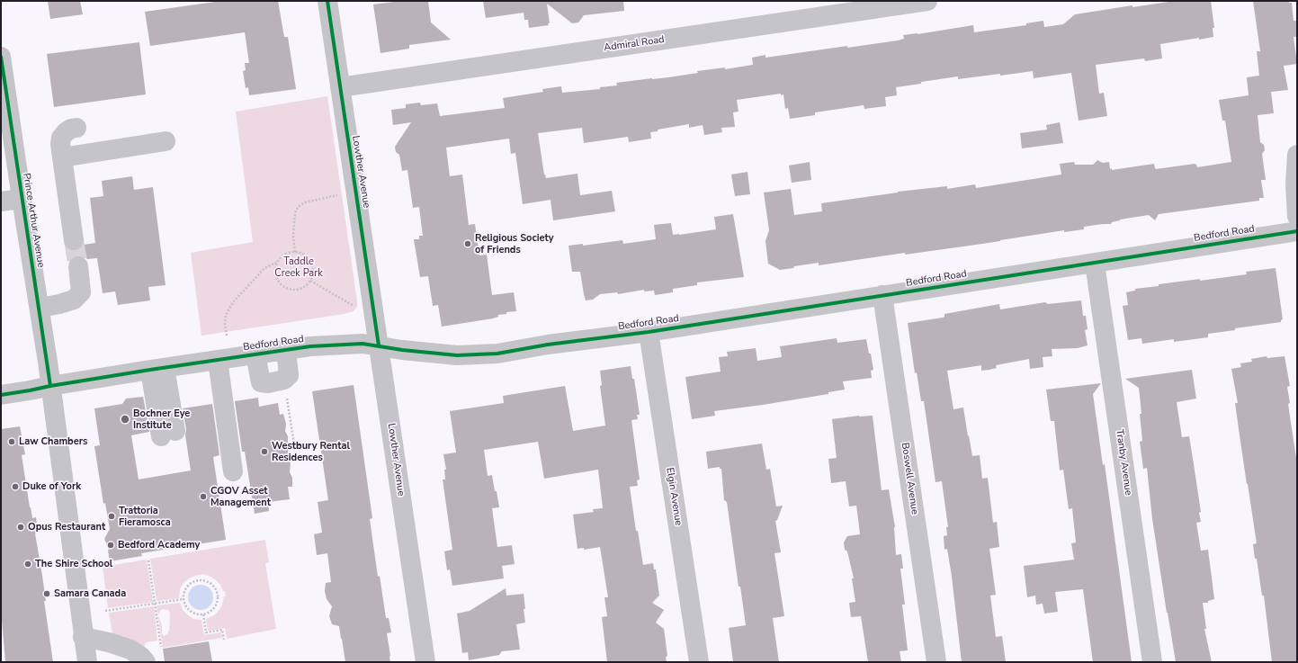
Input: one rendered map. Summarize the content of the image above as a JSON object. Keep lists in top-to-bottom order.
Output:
{
  "streets": {
    "street": [
      "Admiral Road",
      "Lowther Avenue",
      "Prince Arthur Avenue",
      "Bedford Road",
      "Tranby Avenue",
      "Boswell Avenue",
      "Elgin Avenue"
    ]
  },
  "crossings": [
    ["Admiral Road", "Lowther Avenue"],
    ["Lowther Avenue", "Bedford Road"],
    ["Prince Arthur Avenue", "Bedford Road"],
    ["Bedford Road", "Tranby Avenue"],
    ["Bedford Road", "Boswell Avenue"],
    ["Bedford Road", "Elgin Avenue"]
  ],
  "parks": ["Taddle Creek Park"],
  "places": [
    "Religious Society of Friends",
    "Bochner Eye Institute",
    "Law Chambers",
    "Westbury Rental Residences",
    "Duke of York",
    "CGOV Asset Management",
    "Trattoria Fieramosca",
    "Opus Restaurant",
    "Bedford Academy",
    "The Shire School",
    "Samara Canada"
  ]
}
